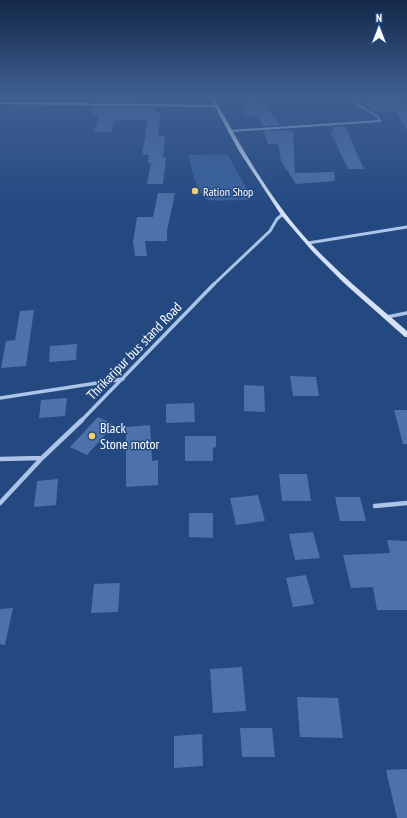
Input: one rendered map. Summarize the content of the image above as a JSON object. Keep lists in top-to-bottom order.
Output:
{
  "streets": {
    "street": ["Thrikaripur bus stand Road"]
  },
  "places": ["Ration Shop", "Black Stone motor"],
  "north": "top"
}
